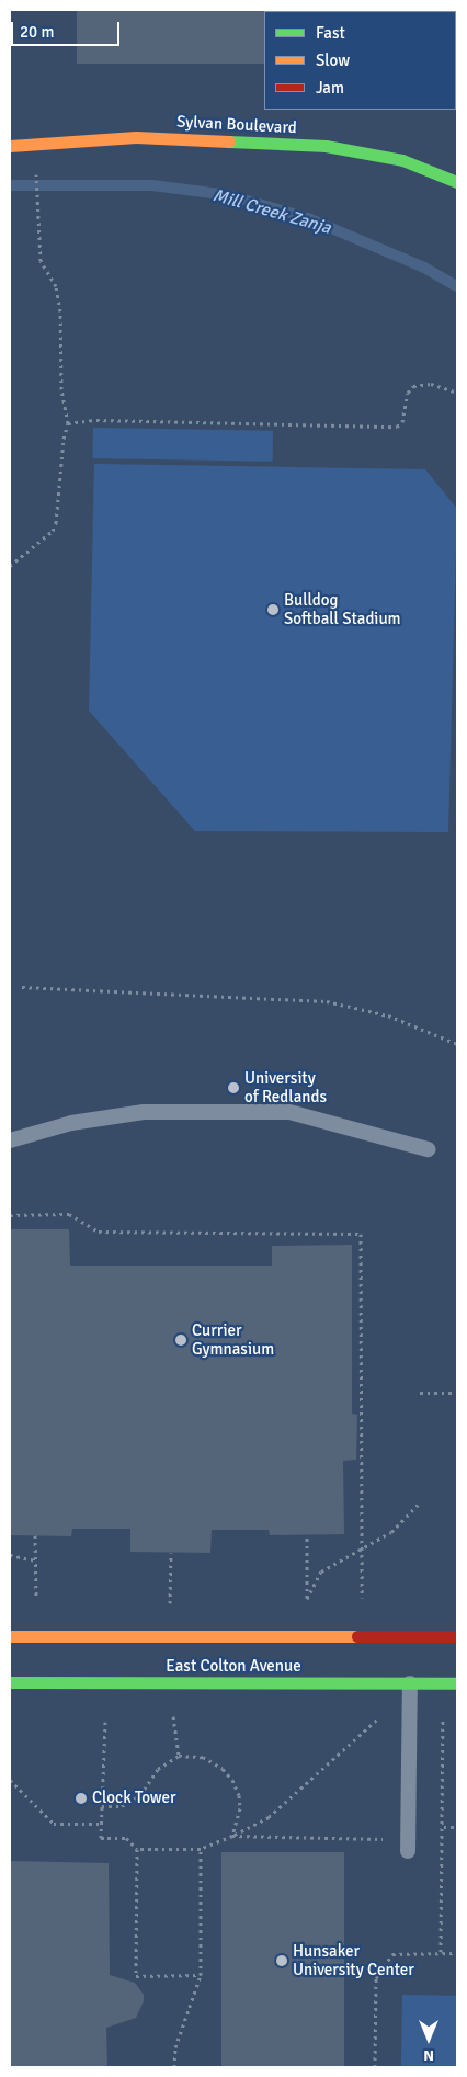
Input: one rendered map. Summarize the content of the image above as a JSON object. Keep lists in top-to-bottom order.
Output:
{
  "streets": {
    "street": ["Sylvan Boulevard", "East Colton Avenue"]
  },
  "water": ["Mill Creek Zanja"],
  "places": [
    "Bulldog Softball Stadium",
    "University of Redlands",
    "Currier Gymnasium",
    "Clock Tower",
    "Hunsaker University Center"
  ],
  "legend": ["Fast", "Slow", "Jam"],
  "scale_bar": "20 m",
  "north": "bottom"
}
